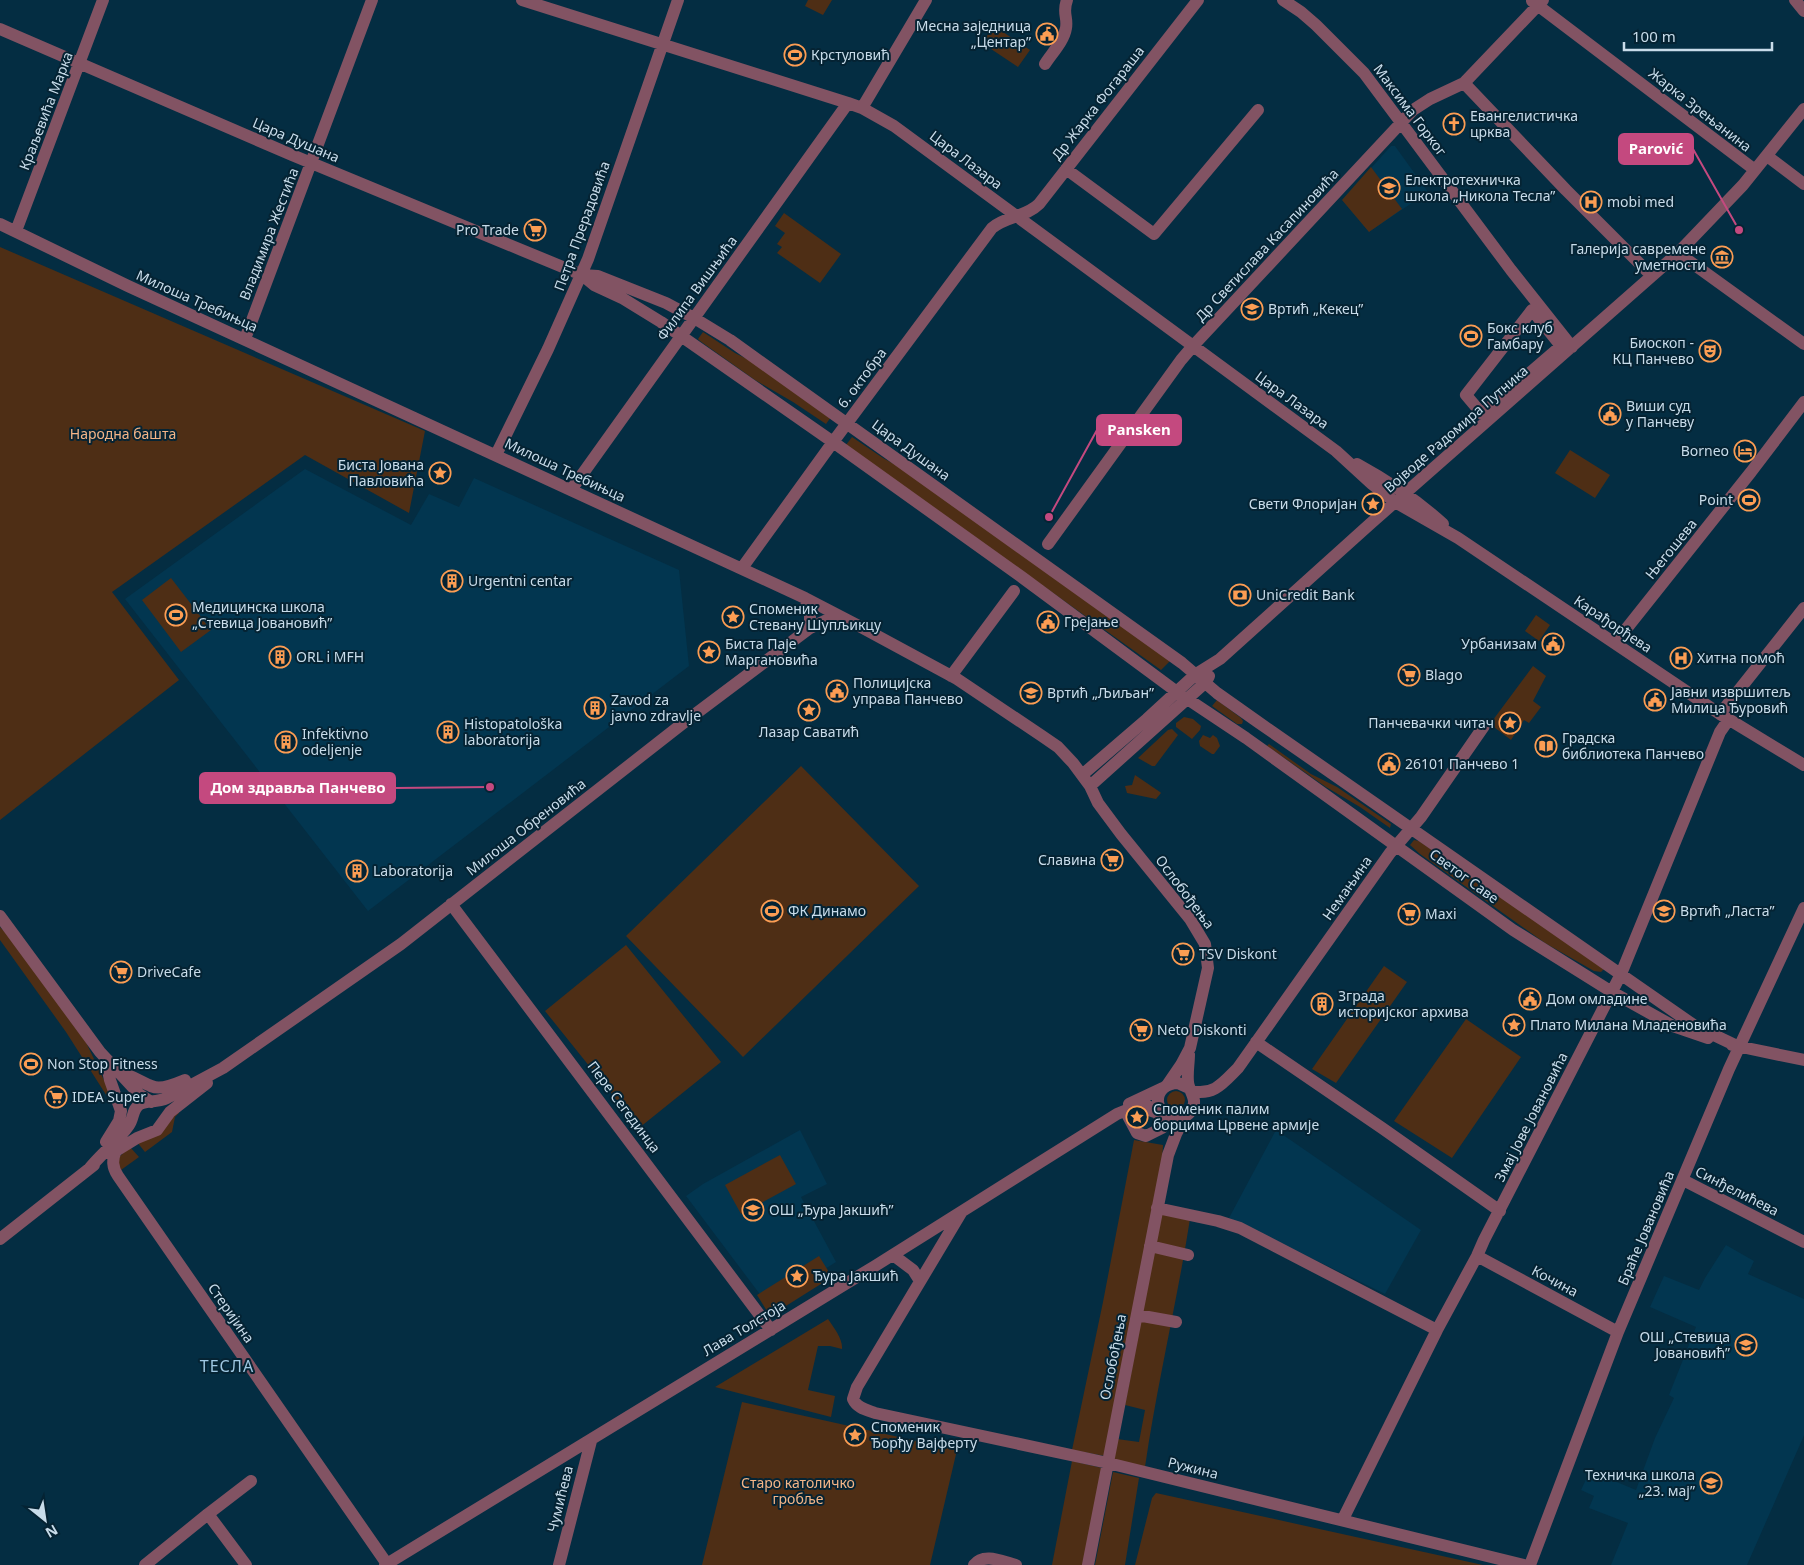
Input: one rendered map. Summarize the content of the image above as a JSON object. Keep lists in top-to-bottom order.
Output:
{
  "streets": {
    "street": [
      "Др Жарка Фогараша",
      "Максима Горког",
      "Жарка Зрењанина",
      "Краљевића Марка",
      "Цара Душана",
      "Цара Лазара",
      "Петра Прерадовића",
      "Владимира Жестића",
      "Др Светислава Касапиновића",
      "Филипа Вишњића",
      "Милоша Требињца",
      "6. октобра",
      "Војводе Радомира Путника",
      "Његошева",
      "Карађорђева",
      "Милоша Обреновића",
      "Светог Саве",
      "Немањина",
      "Ослобођења",
      "Пере Сегединца",
      "Змај Јове Јовановића",
      "Синђелићева",
      "Браће Јовановића",
      "Кочина",
      "Стеријина",
      "Лава Толстоја",
      "Ружина",
      "Чумићева"
    ]
  },
  "crossings": [
    ["Др Жарка Фогараша", "Цара Лазара"],
    ["Др Жарка Фогараша", "6. октобра"],
    ["Максима Горког", "Др Светислава Касапиновића"],
    ["Максима Горког", "Војводе Радомира Путника"],
    ["Жарка Зрењанина", "Др Светислава Касапиновића"],
    ["Жарка Зрењанина", "Војводе Радомира Путника"],
    ["Краљевића Марка", "Цара Душана"],
    ["Краљевића Марка", "Милоша Требињца"],
    ["Цара Душана", "Петра Прерадовића"],
    ["Цара Душана", "Владимира Жестића"],
    ["Цара Душана", "Филипа Вишњића"],
    ["Цара Душана", "6. октобра"],
    ["Цара Душана", "Војводе Радомира Путника"],
    ["Цара Душана", "Светог Саве"],
    ["Цара Лазара", "Петра Прерадовића"],
    ["Цара Лазара", "Др Светислава Касапиновића"],
    ["Цара Лазара", "Филипа Вишњића"],
    ["Цара Лазара", "6. октобра"],
    ["Цара Лазара", "Војводе Радомира Путника"],
    ["Цара Лазара", "Карађорђева"],
    ["Петра Прерадовића", "Милоша Требињца"],
    ["Владимира Жестића", "Милоша Требињца"],
    ["Филипа Вишњића", "Милоша Требињца"],
    ["Милоша Требињца", "6. октобра"],
    ["Милоша Требињца", "Војводе Радомира Путника"],
    ["Милоша Требињца", "Милоша Обреновића"],
    ["Милоша Требињца", "Ослобођења"],
    ["Војводе Радомира Путника", "Карађорђева"],
    ["Војводе Радомира Путника", "Светог Саве"],
    ["Војводе Радомира Путника", "Ослобођења"],
    ["Његошева", "Карађорђева"],
    ["Карађорђева", "Змај Јове Јовановића"],
    ["Милоша Обреновића", "Пере Сегединца"],
    ["Светог Саве", "Немањина"],
    ["Светог Саве", "Змај Јове Јовановића"],
    ["Светог Саве", "Браће Јовановића"],
    ["Ослобођења", "Лава Толстоја"],
    ["Ослобођења", "Ружина"],
    ["Пере Сегединца", "Лава Толстоја"],
    ["Змај Јове Јовановића", "Кочина"],
    ["Змај Јове Јовановића", "Ружина"],
    ["Синђелићева", "Браће Јовановића"],
    ["Браће Јовановића", "Кочина"],
    ["Стеријина", "Лава Толстоја"],
    ["Лава Толстоја", "Чумићева"]
  ],
  "districts": ["ТЕСЛА"],
  "parks": ["Народна башта", "Старо католичко гробље"],
  "places": {
    "public building": [
      "Месна заједница „Центар”",
      "Виши суд у Панчеву",
      "Грејање",
      "Урбанизам",
      "Полицијска управа Панчево",
      "Јавни извршитељ Милица Ђуровић",
      "26101 Панчево 1",
      "Дом омладине"
    ],
    "sports": [
      "Крстуловић",
      "Бокс клуб Гамбару",
      "Point",
      "Медицинска школа „Стевица Јовановић”",
      "ФК Динамо",
      "Non Stop Fitness"
    ],
    "church": ["Евангелистичка црква"],
    "school or university": [
      "Електротехничка школа „Никола Тесла”",
      "Вртић „Кекец”",
      "Вртић „Љиљан”",
      "Вртић „Ласта”",
      "ОШ „Ђура Јакшић”",
      "ОШ „Стевица Јовановић”",
      "Техничка школа „23. мај”"
    ],
    "hospital": ["mobi med", "Хитна помоћ"],
    "supermarket": [
      "Pro Trade",
      "Blago",
      "Славина",
      "Maxi",
      "TSV Diskont",
      "DriveCafe",
      "Neto Diskonti",
      "IDEA Super"
    ],
    "other": ["Parović", "Pansken", "Дом здравља Панчево"],
    "museum": ["Галерија савремене уметности"],
    "theatre": ["Биоскоп - КЦ Панчево"],
    "hotel": ["Borneo"],
    "place": [
      "Биста Јована Павловића",
      "Свети Флоријан",
      "Споменик Стевану Шупљикцу",
      "Биста Паје Маргановића",
      "Лазар Саватић",
      "Панчевачки читач",
      "Плато Милана Младеновића",
      "Споменик палим борцима Црвене армије",
      "Ђура Јакшић",
      "Споменик Ђорђу Вајферту"
    ],
    "building": [
      "Urgentni centar",
      "ORL i MFH",
      "Zavod za javno zdravlje",
      "Histopatološka laboratorija",
      "Infektivno odeljenje",
      "Laboratorija",
      "Зграда историјског архива"
    ],
    "bank": ["UniCredit Bank"],
    "library": ["Градска библиотека Панчево"]
  },
  "scale_bar": "100 m",
  "north": "bottom right"
}
